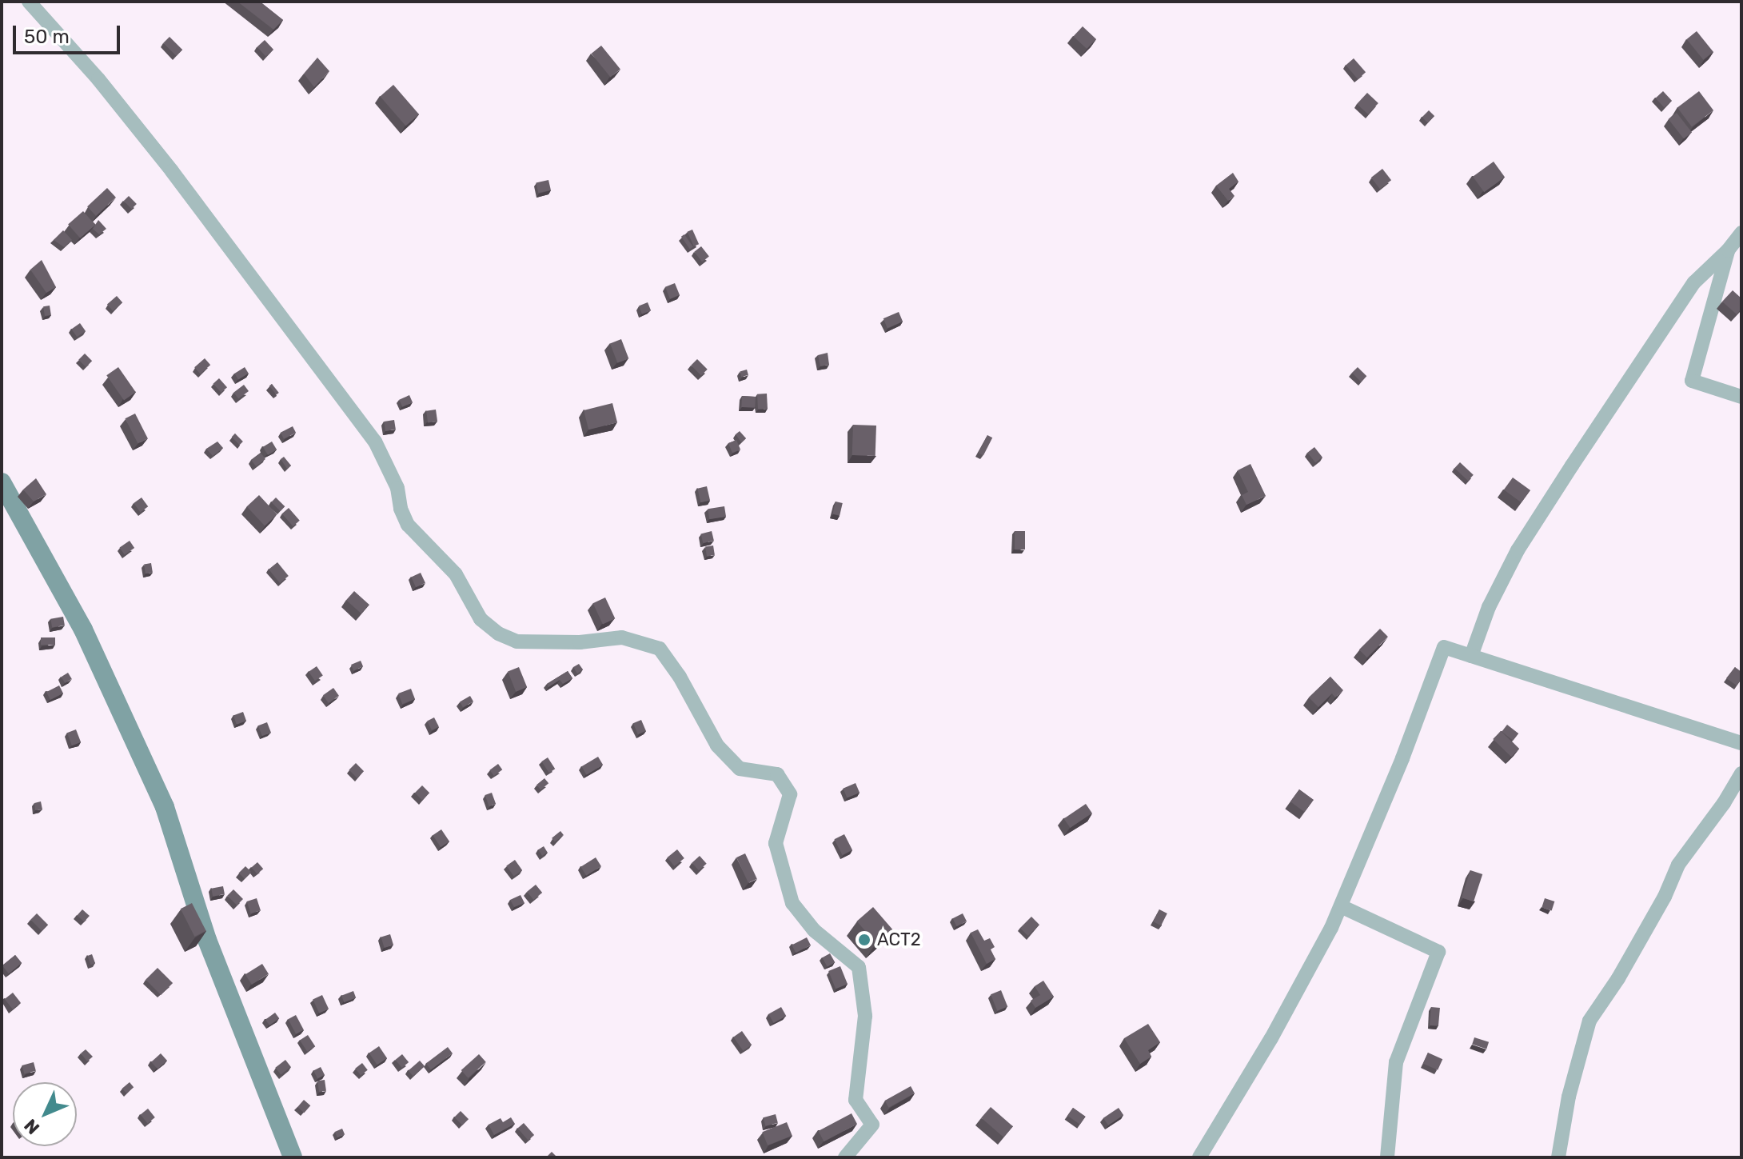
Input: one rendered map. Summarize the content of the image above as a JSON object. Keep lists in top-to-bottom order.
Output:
{
  "places": ["ACT2"],
  "scale_bar": "50 m",
  "north": "bottom left"
}
